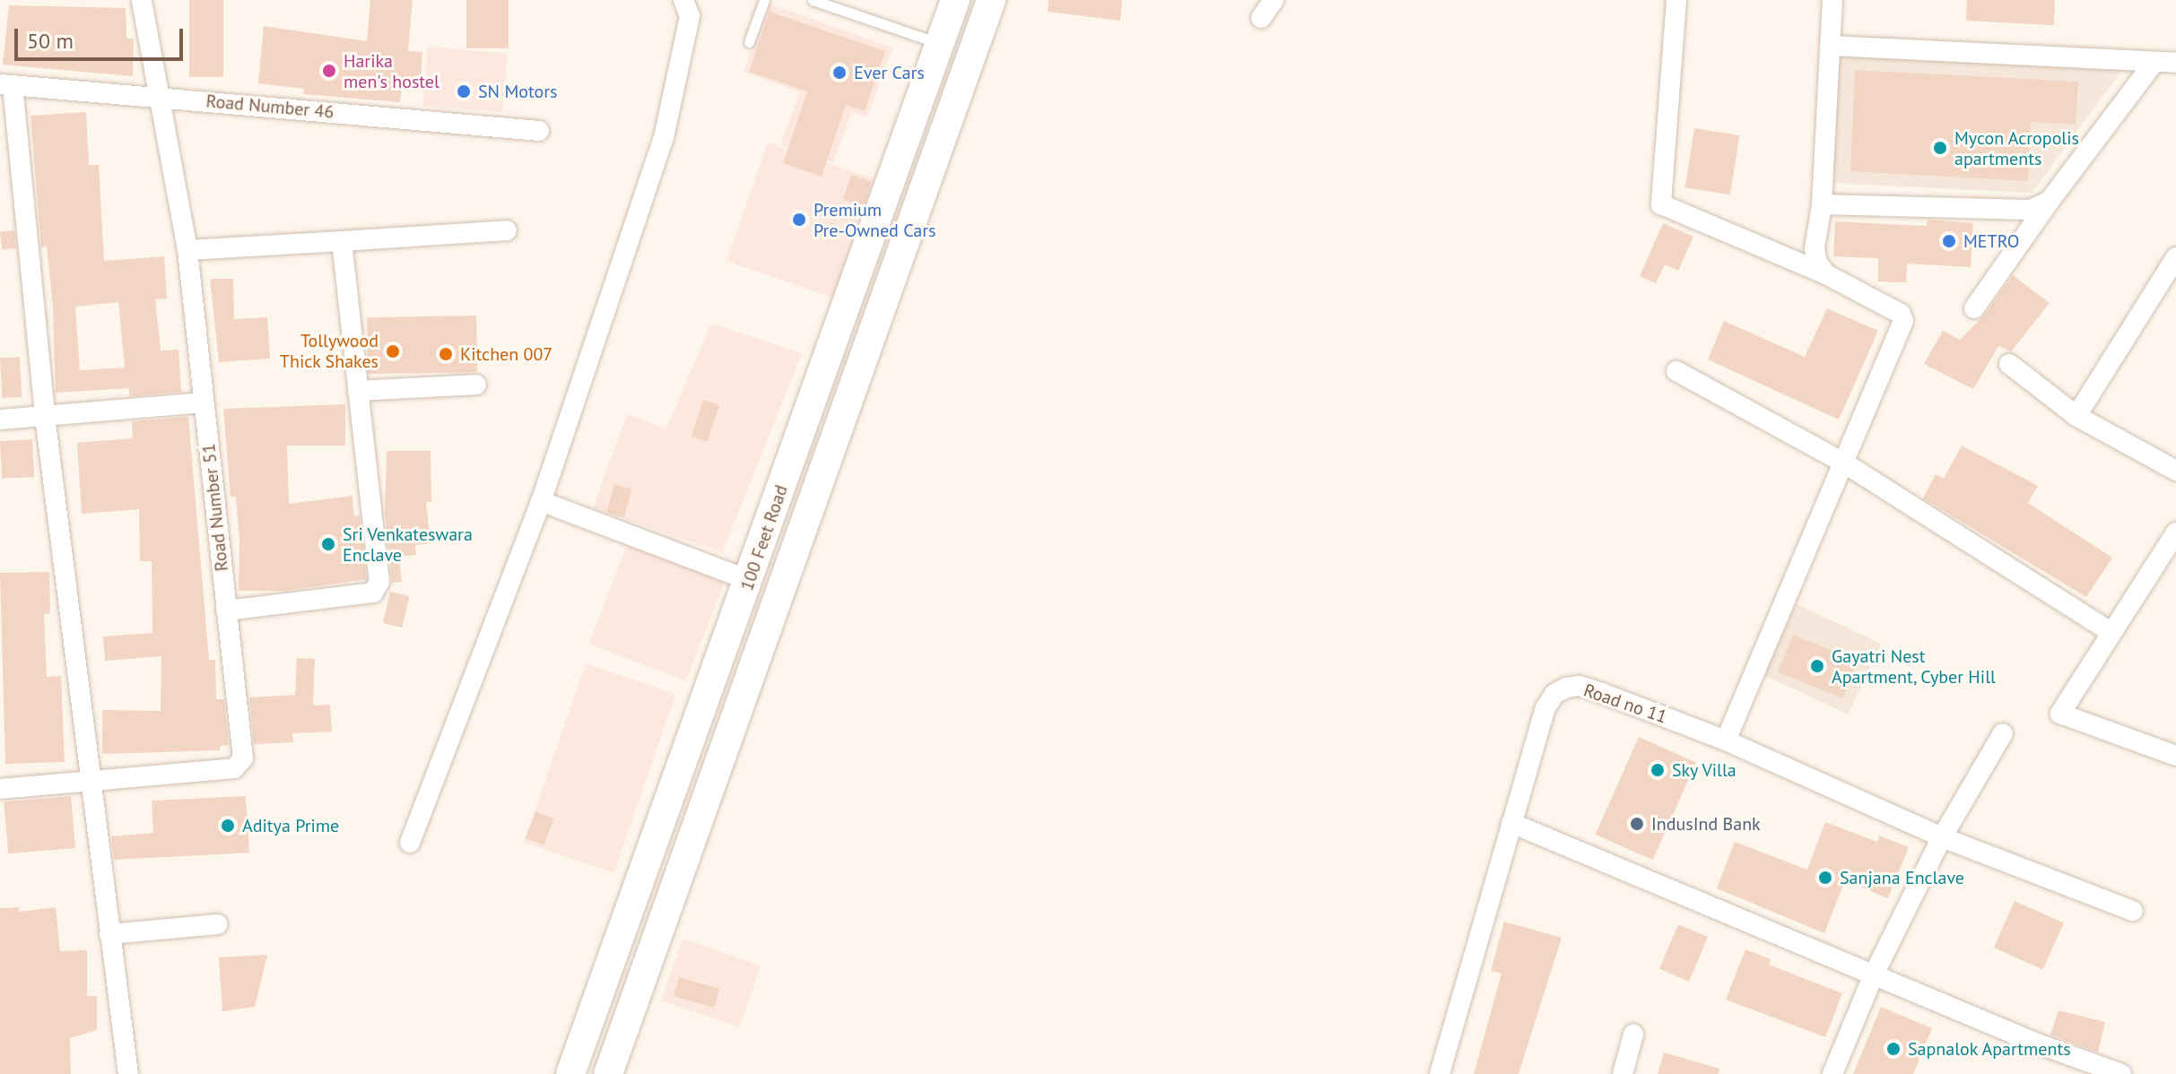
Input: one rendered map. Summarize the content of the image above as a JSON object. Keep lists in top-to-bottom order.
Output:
{
  "streets": {
    "main road": ["100 Feet Road"],
    "street": ["Road Number 46", "Road Number 51", "Road no 11"]
  },
  "crossings": [
    ["Road Number 46", "Road Number 51"]
  ],
  "places": [
    "Harika men's hostel",
    "Ever Cars",
    "SN Motors",
    "Mycon Acropolis apartments",
    "Premium Pre-Owned Cars",
    "METRO",
    "Tollywood Thick Shakes",
    "Kitchen 007",
    "Sri Venkateswara Enclave",
    "Gayatri Nest Apartment, Cyber Hill",
    "Sky Villa",
    "IndusInd Bank",
    "Aditya Prime",
    "Sanjana Enclave",
    "Sapnalok Apartments"
  ],
  "scale_bar": "50 m"
}
